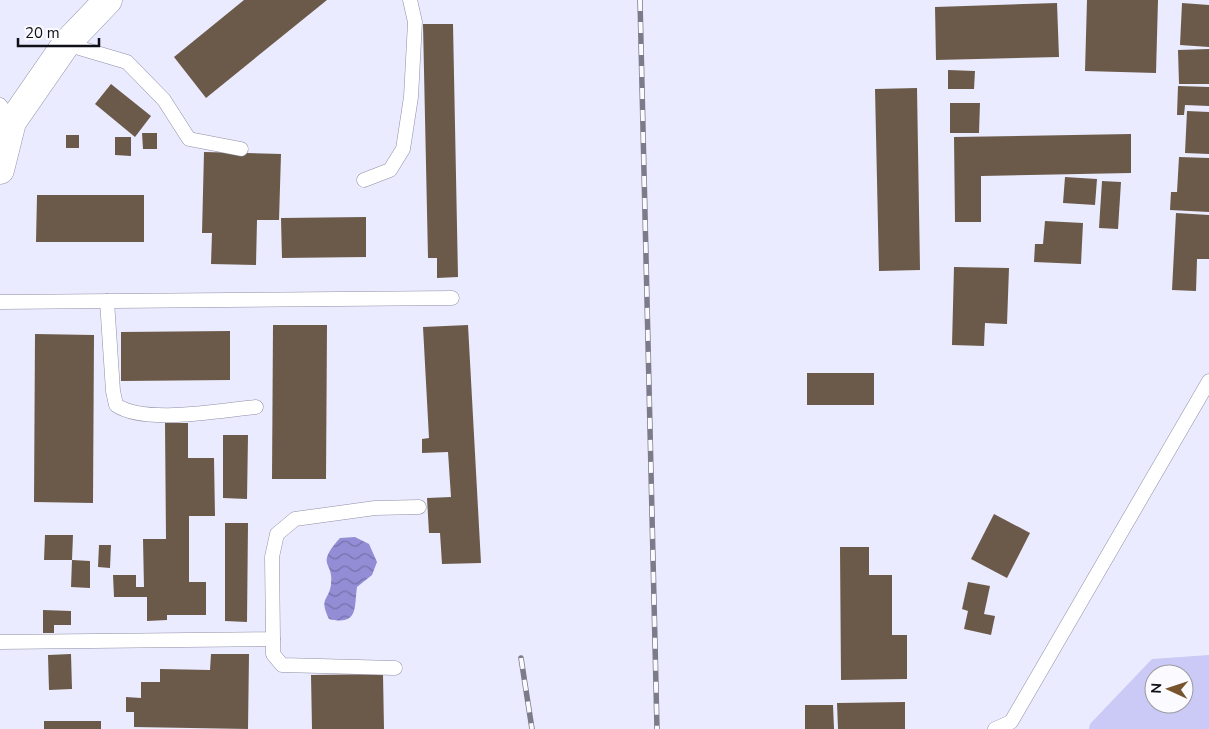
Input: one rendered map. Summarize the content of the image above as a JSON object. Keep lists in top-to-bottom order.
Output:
{
  "scale_bar": "20 m",
  "north": "left"
}
